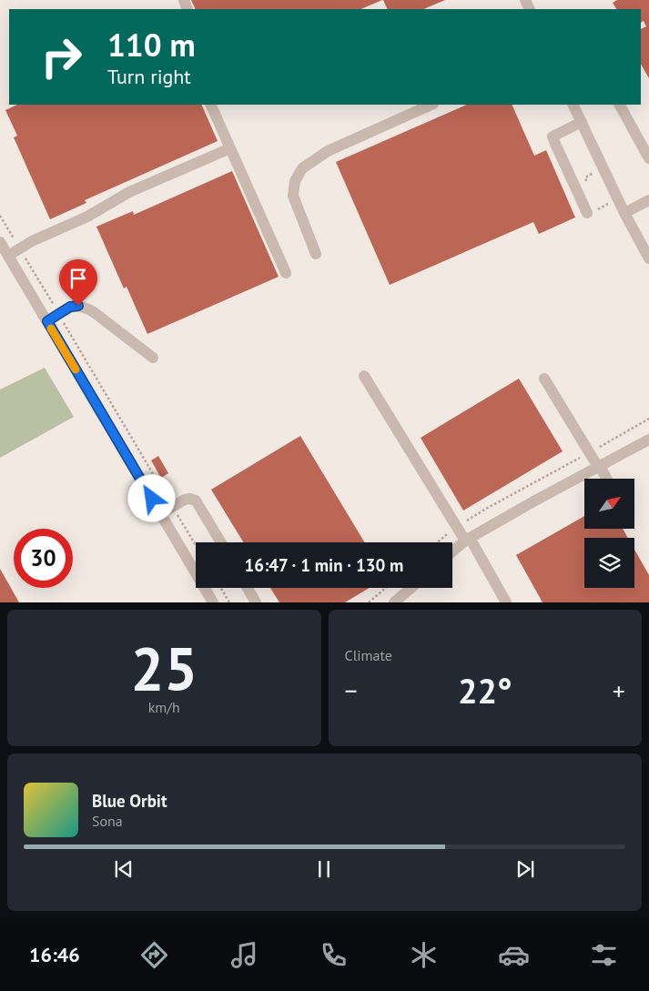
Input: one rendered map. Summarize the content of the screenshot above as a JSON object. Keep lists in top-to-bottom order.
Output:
{
  "north": "top right",
  "page": {
    "turn": ["110 m", "Turn right"],
    "limit": "30",
    "trip": "16:47 · 1 min · 130 m",
    "tile": [
      ["25", "km/h"],
      "Climate"
    ],
    "heat": ["−", "22°", "+"],
    "song": ["Blue Orbit", "Sona"],
    "tabs": "16:46"
  }
}
